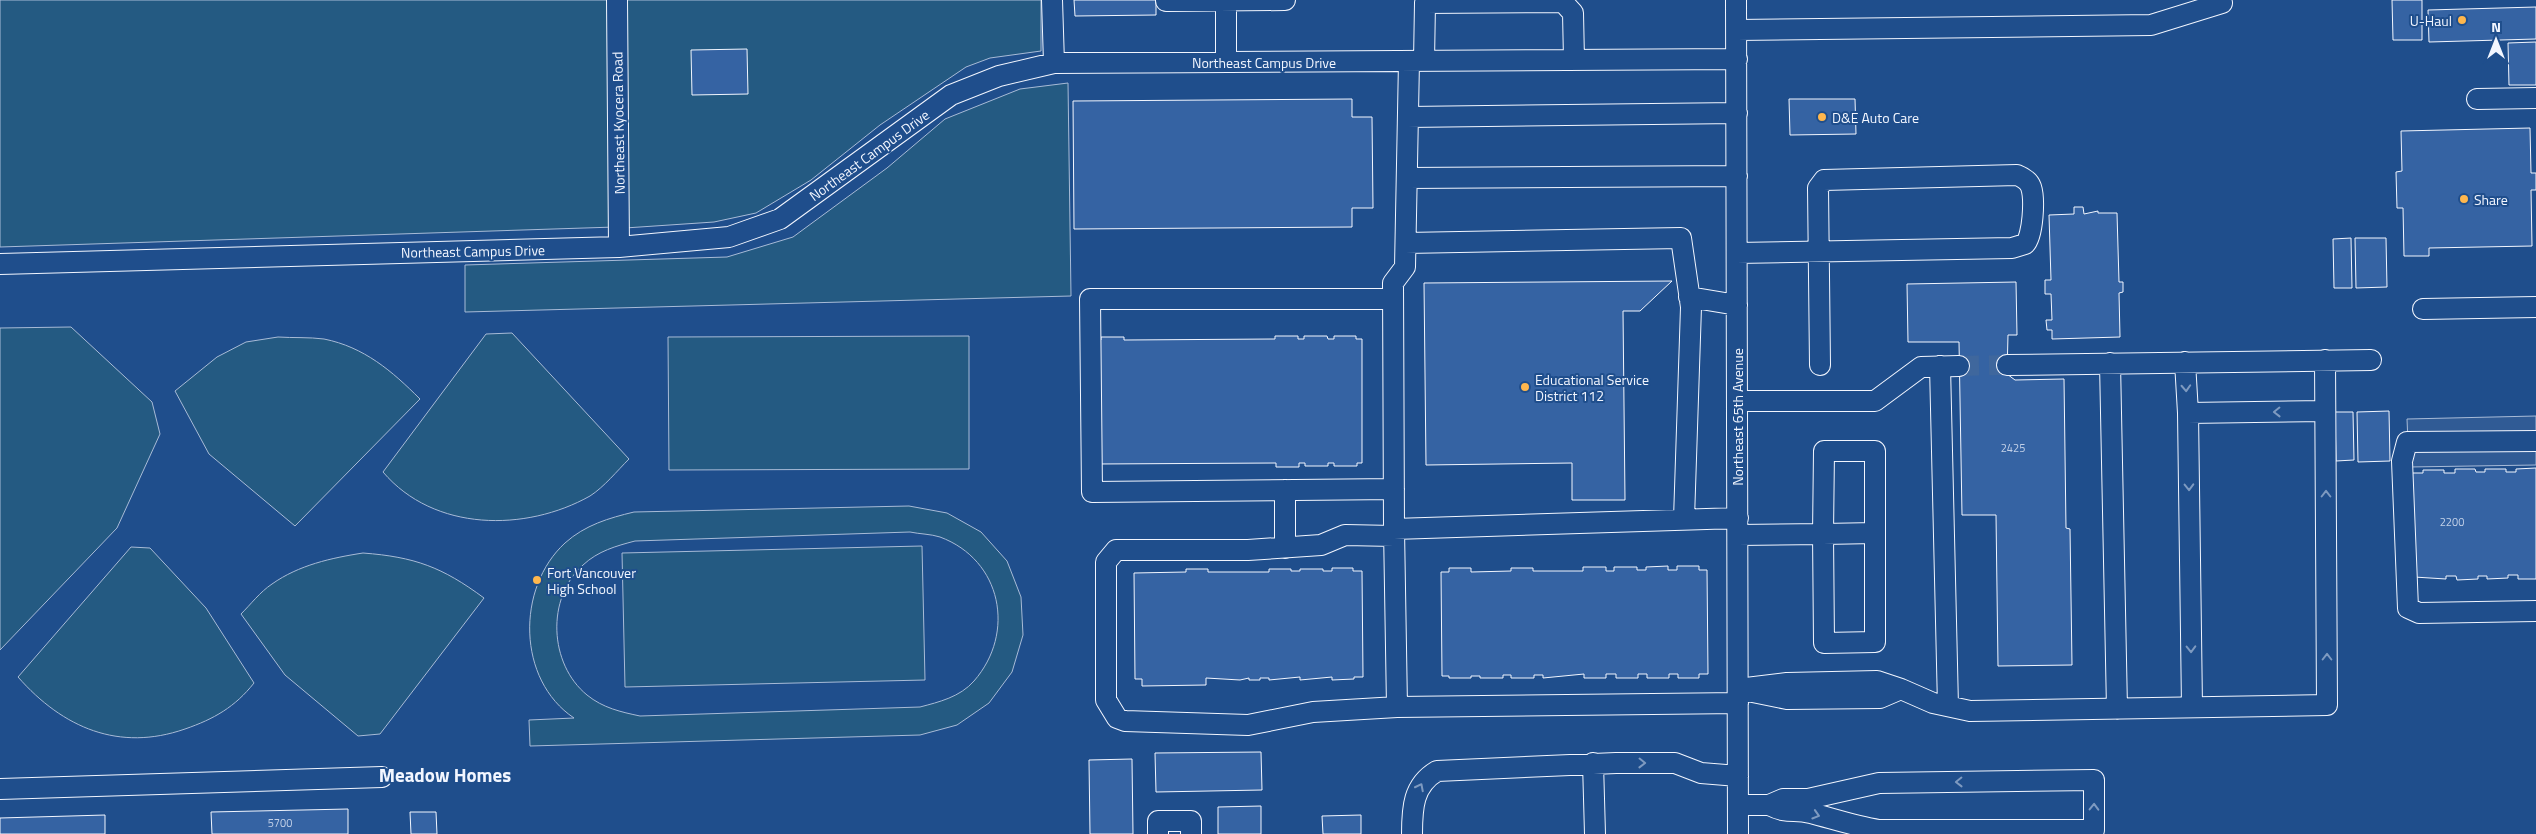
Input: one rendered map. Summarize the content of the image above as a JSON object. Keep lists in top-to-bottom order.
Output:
{
  "streets": {
    "street": ["Northeast Campus Drive", "Northeast Kyocera Road", "Northeast 65th Avenue"]
  },
  "crossings": [
    ["Northeast Campus Drive", "Northeast Kyocera Road"],
    ["Northeast Campus Drive", "Northeast 65th Avenue"]
  ],
  "districts": ["Meadow Homes"],
  "places": [
    "U-Haul",
    "D&E Auto Care",
    "Share",
    "Educational Service District 112",
    "Fort Vancouver High School"
  ],
  "house_numbers": ["2425", "2200", "5700"],
  "north": "top"
}
